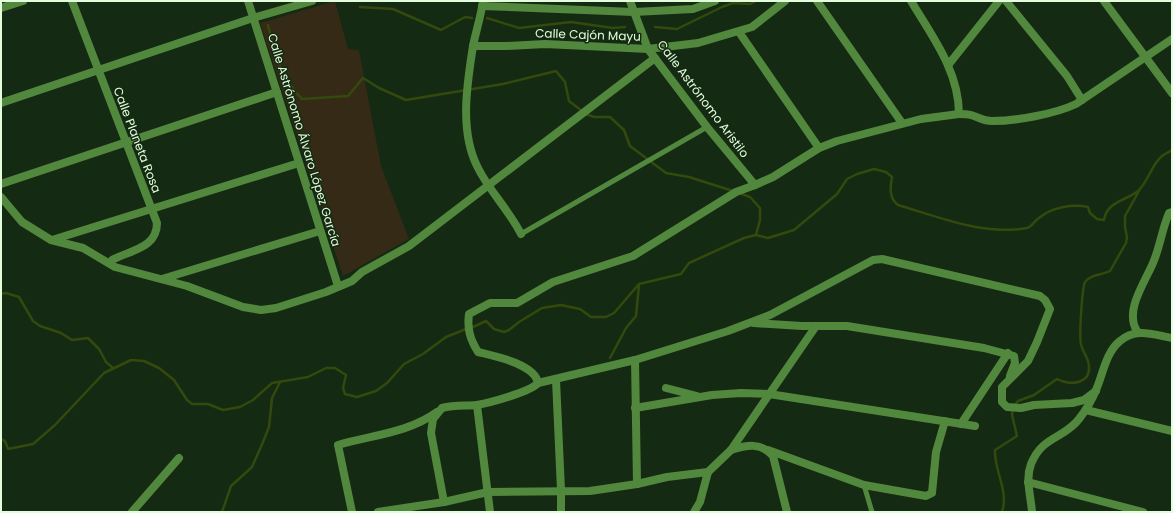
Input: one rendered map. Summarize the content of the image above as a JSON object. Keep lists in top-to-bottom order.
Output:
{
  "streets": {
    "street": [
      "Calle Cajón Mayu",
      "Calle Astrónomo Aristilo",
      "Calle Planeta Rosa",
      "Calle Astrónomo Álvaro López García"
    ]
  },
  "crossings": [
    ["Calle Cajón Mayu", "Calle Astrónomo Aristilo"]
  ]
}
